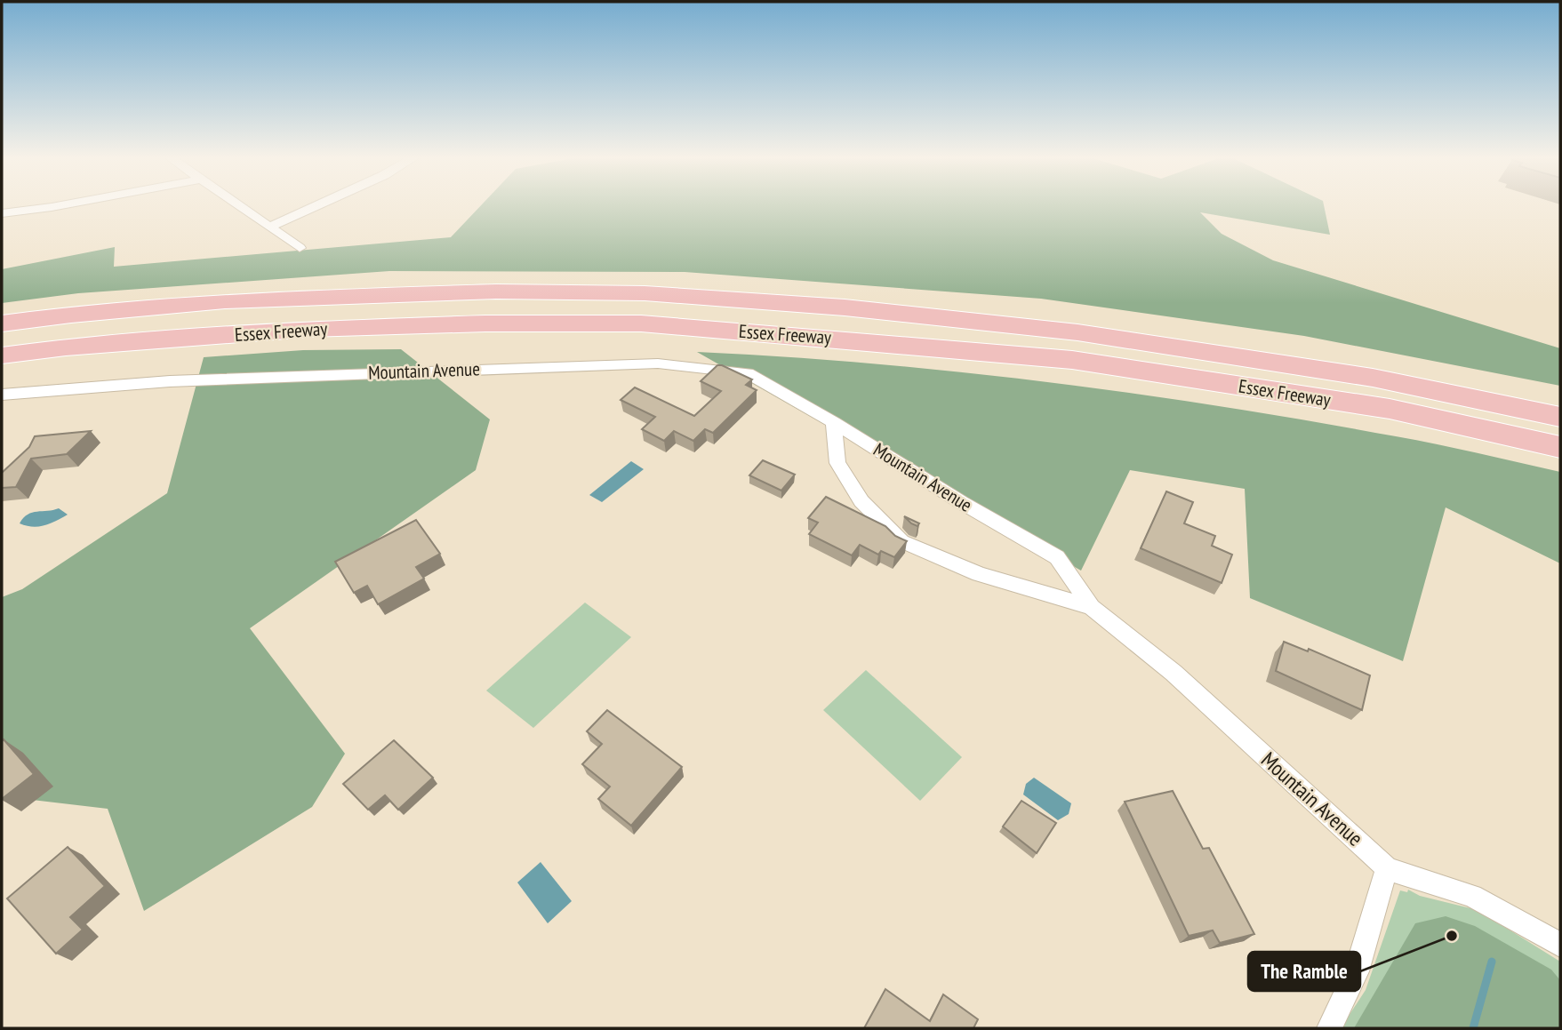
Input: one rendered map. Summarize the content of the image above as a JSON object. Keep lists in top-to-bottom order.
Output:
{
  "streets": {
    "highway": ["Essex Freeway"],
    "street": ["Mountain Avenue"]
  },
  "places": ["The Ramble"]
}
